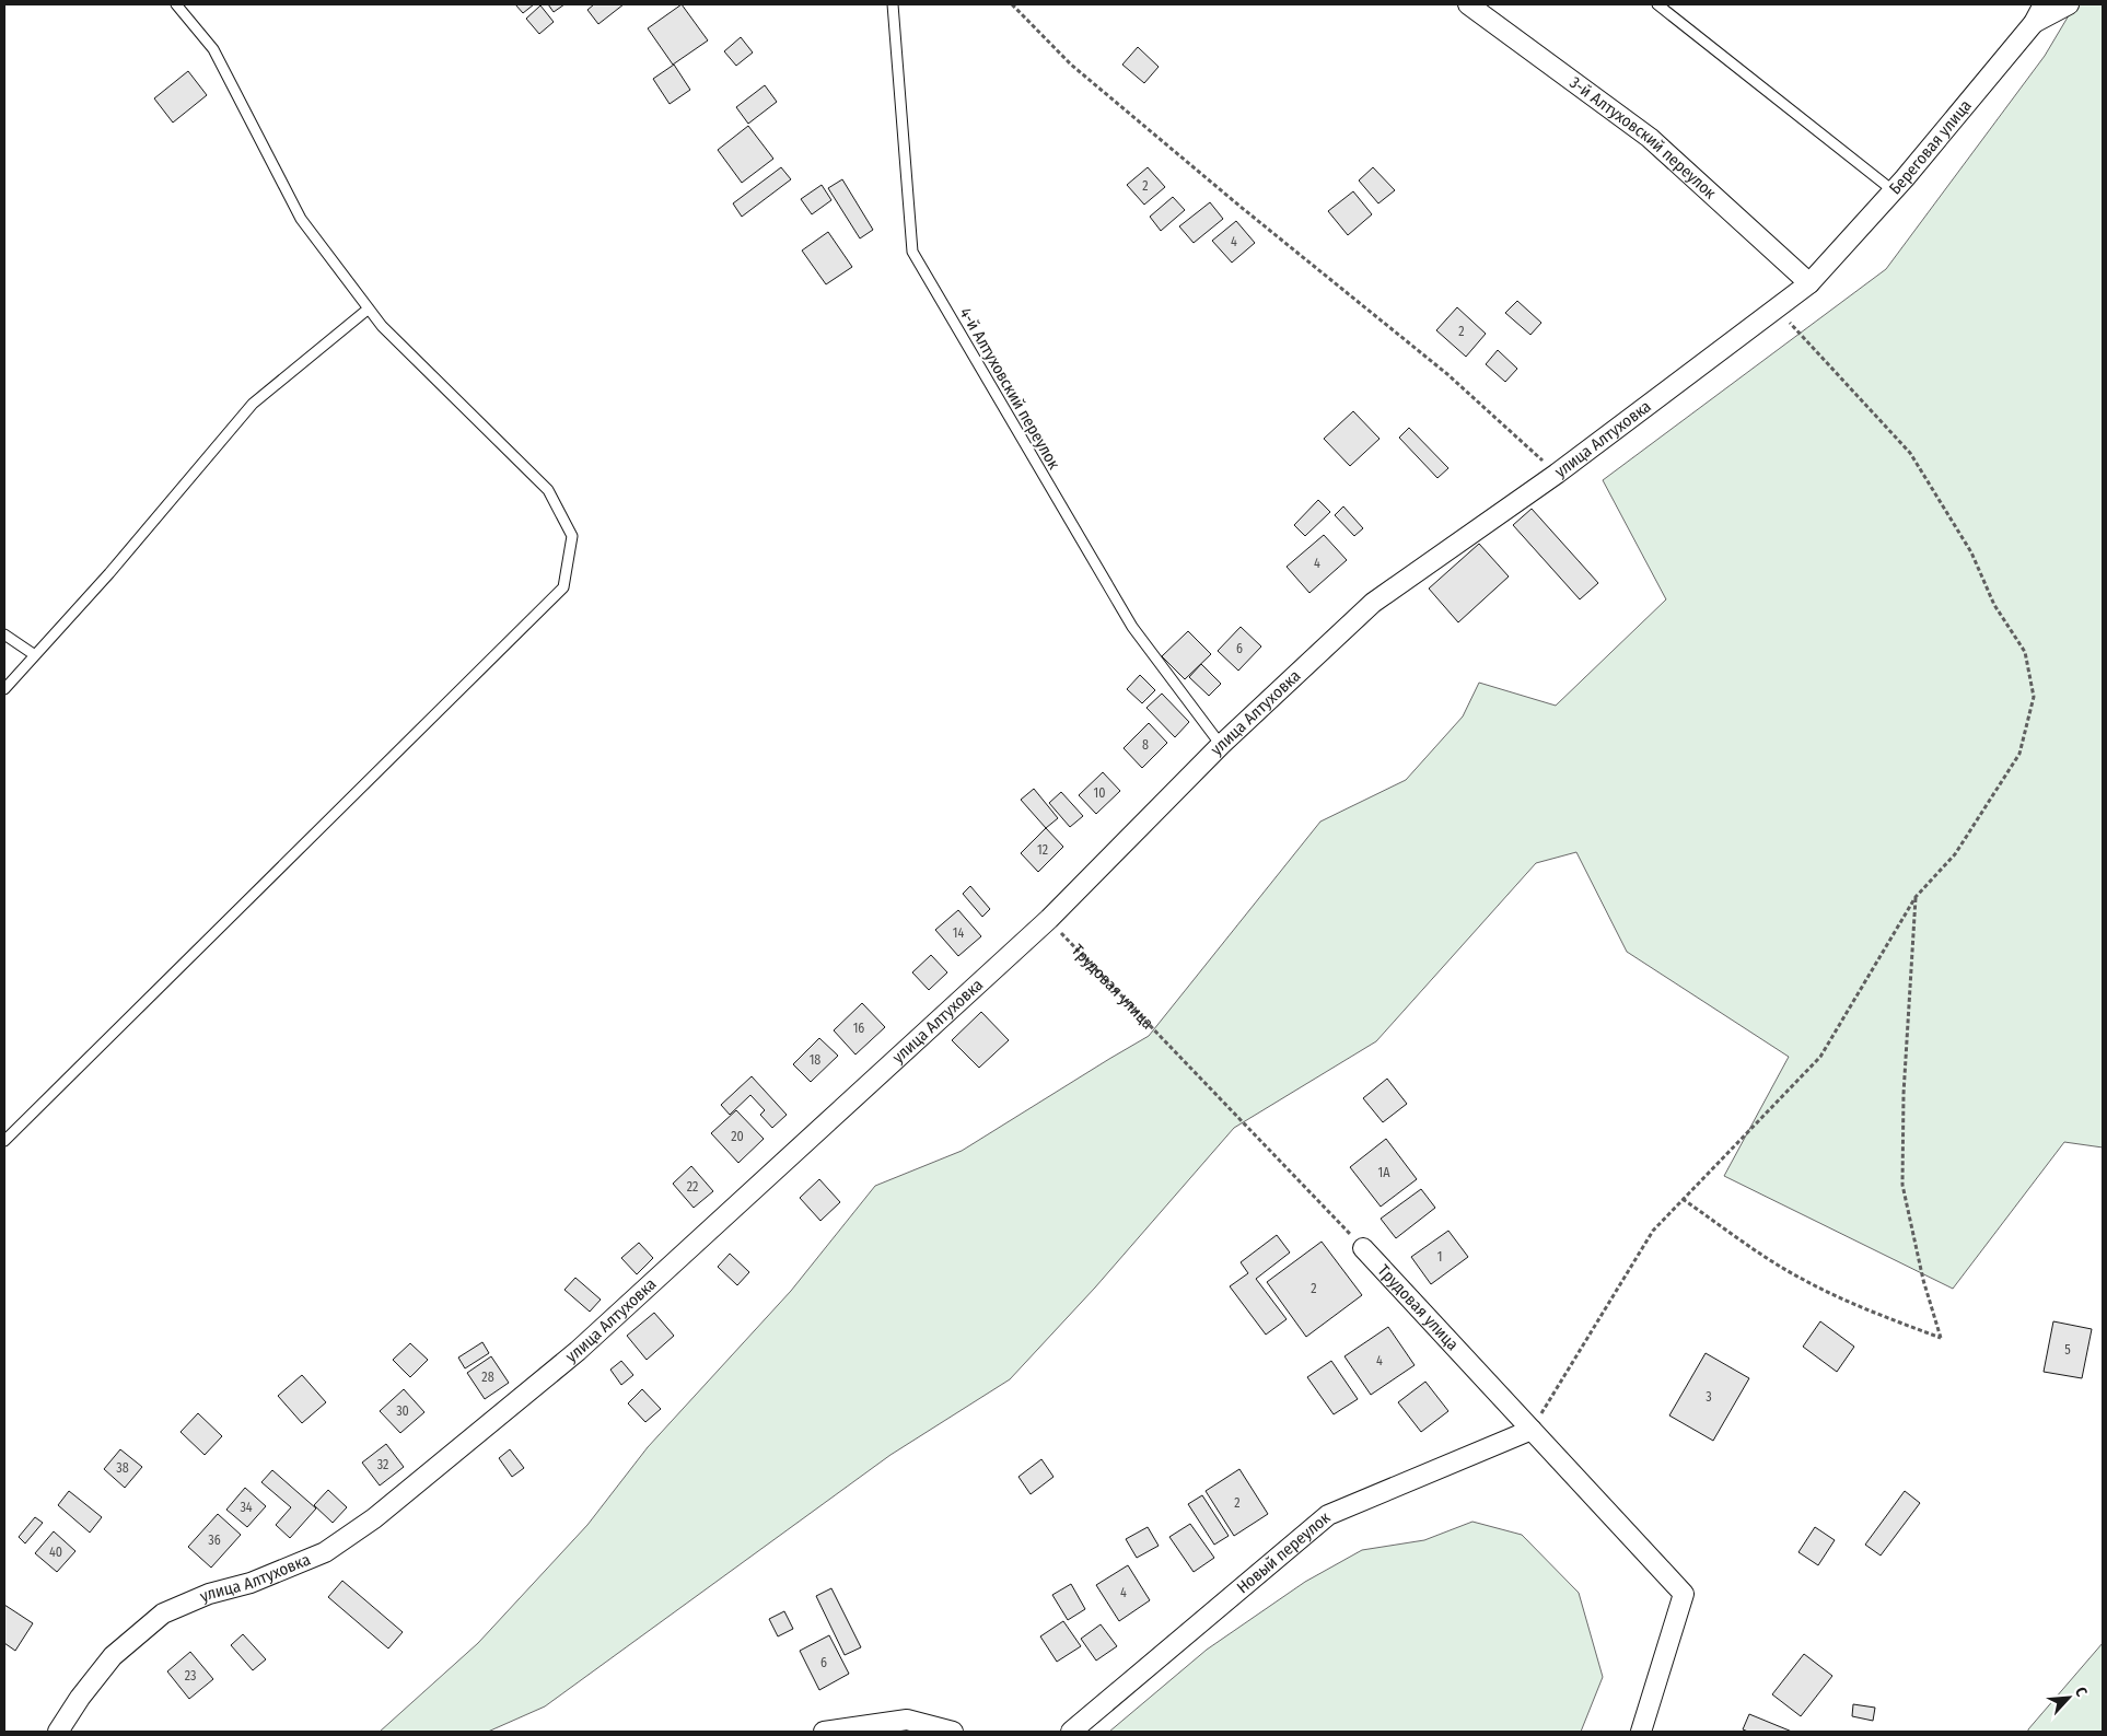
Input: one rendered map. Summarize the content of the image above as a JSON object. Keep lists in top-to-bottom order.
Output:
{
  "streets": {
    "street": [
      "3-й Алтуховский переулок",
      "Береговая улица",
      "улица Алтуховка",
      "Трудовая улица",
      "Новый переулок"
    ],
    "lane": ["4-й Алтуховский переулок"]
  },
  "crossings": [
    ["3-й Алтуховский переулок", "Береговая улица"],
    ["3-й Алтуховский переулок", "улица Алтуховка"],
    ["Береговая улица", "улица Алтуховка"],
    ["4-й Алтуховский переулок", "улица Алтуховка"],
    ["улица Алтуховка", "Трудовая улица"],
    ["Трудовая улица", "Новый переулок"]
  ],
  "house_numbers": [
    "2",
    "4",
    "2",
    "4",
    "6",
    "8",
    "10",
    "12",
    "14",
    "16",
    "18",
    "20",
    "1А",
    "22",
    "1",
    "2",
    "5",
    "4",
    "28",
    "3",
    "30",
    "32",
    "38",
    "2",
    "34",
    "36",
    "40",
    "4",
    "6",
    "23"
  ],
  "north": "top right"
}
